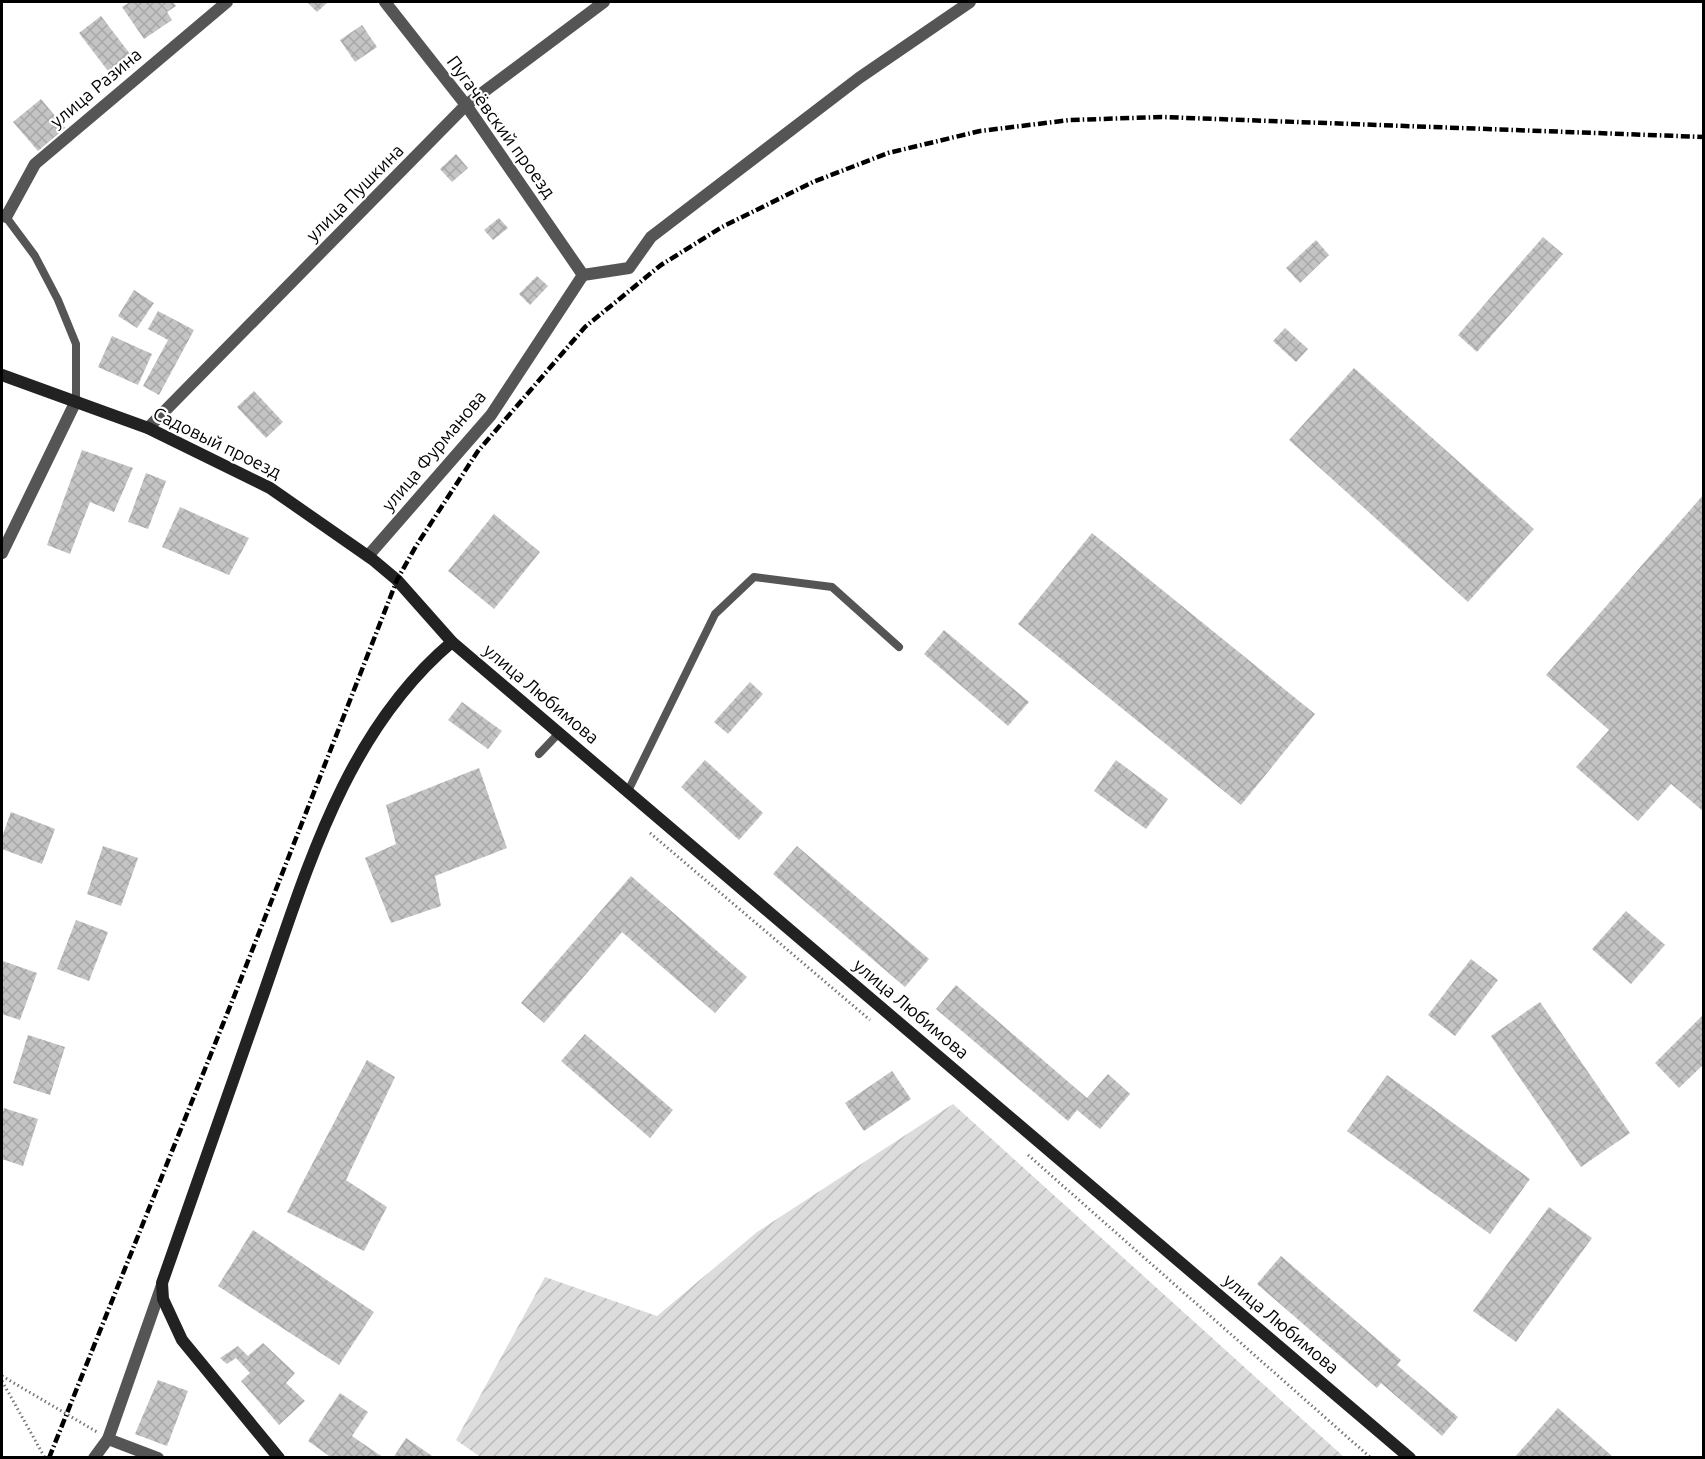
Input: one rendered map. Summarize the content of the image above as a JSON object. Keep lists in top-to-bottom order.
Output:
{
  "streets": {
    "main road": ["Садовый проезд", "улица Любимова"],
    "street": [
      "улица Разина",
      "Пугачёвский проезд",
      "улица Пушкина",
      "улица Фурманова"
    ]
  },
  "crossings": [
    ["Пугачёвский проезд", "улица Пушкина"],
    ["Пугачёвский проезд", "улица Фурманова"],
    ["улица Пушкина", "Садовый проезд"],
    ["Садовый проезд", "улица Фурманова"],
    ["Садовый проезд", "улица Любимова"]
  ]
}
